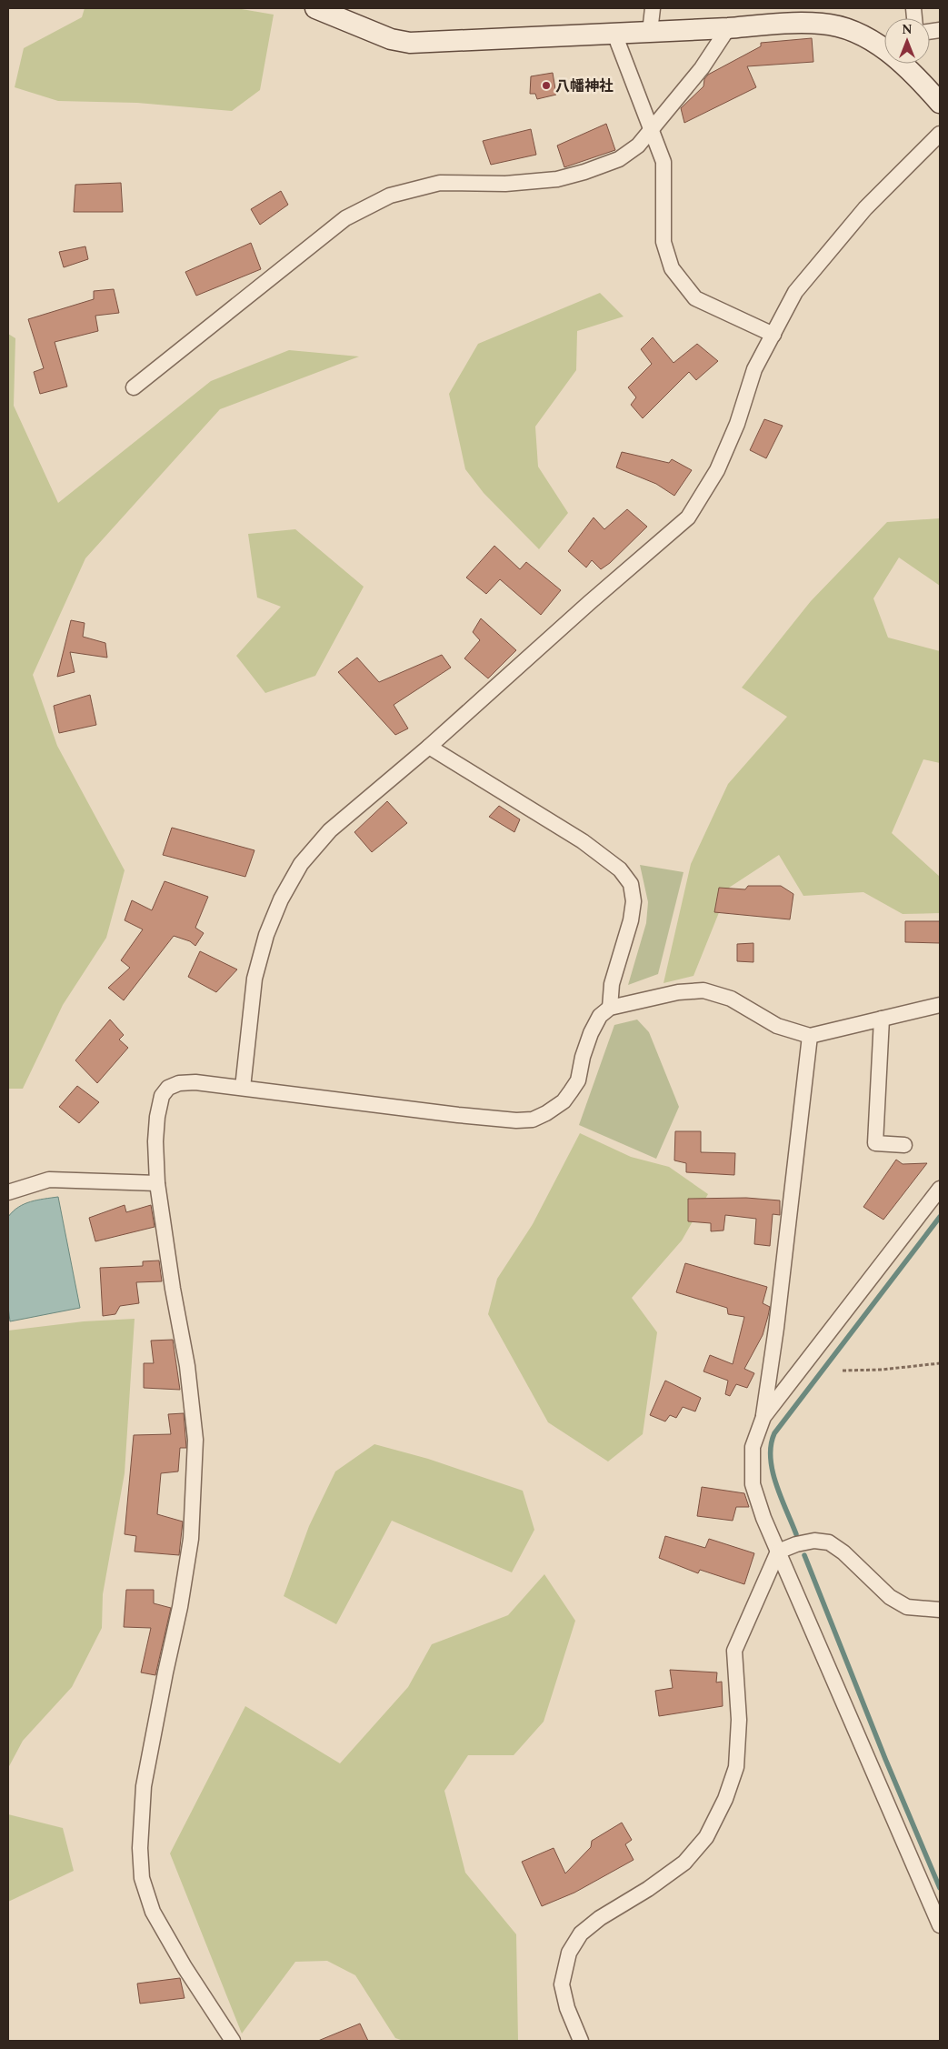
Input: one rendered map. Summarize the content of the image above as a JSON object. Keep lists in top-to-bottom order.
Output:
{
  "places": ["八幡神社"],
  "north": "top"
}
